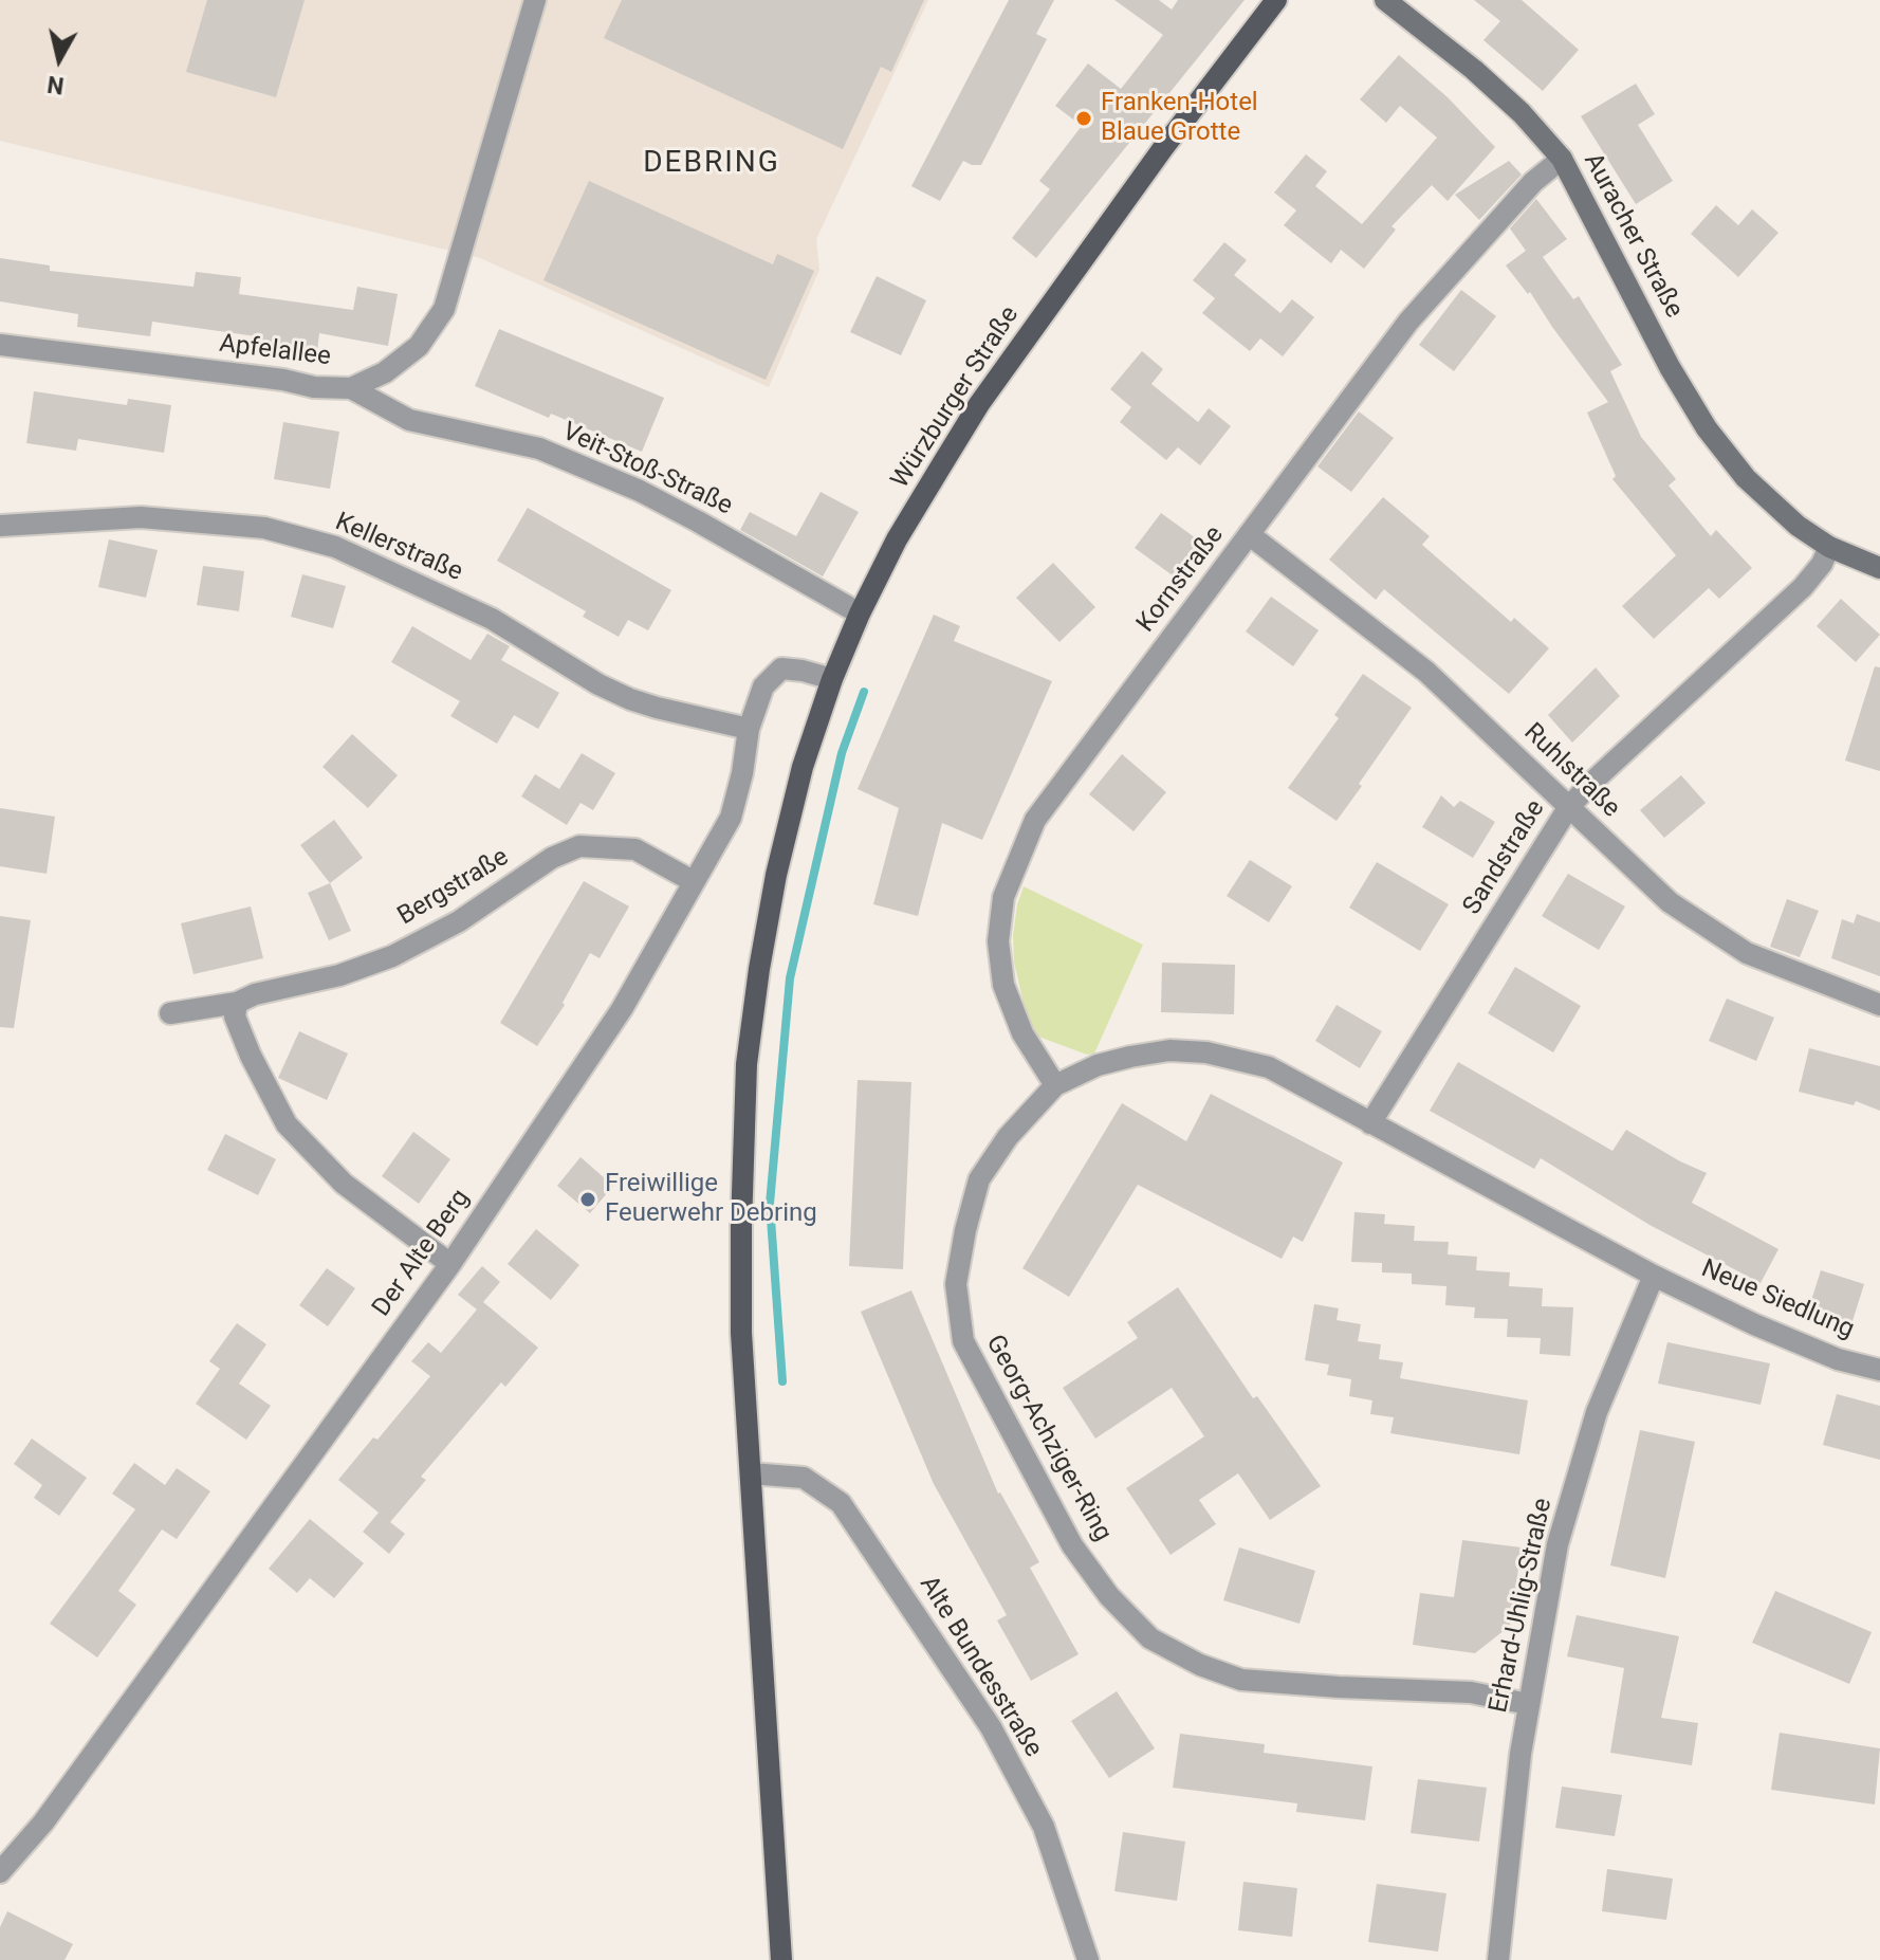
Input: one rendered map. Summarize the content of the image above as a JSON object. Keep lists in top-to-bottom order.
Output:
{
  "streets": {
    "main road": ["Würzburger Straße"],
    "street": [
      "Auracher Straße",
      "Apfelallee",
      "Veit-Stoß-Straße",
      "Kellerstraße",
      "Kornstraße",
      "Ruhlstraße",
      "Sandstraße",
      "Bergstraße",
      "Der Alte Berg",
      "Neue Siedlung",
      "Georg-Achziger-Ring",
      "Erhard-Uhlig-Straße",
      "Alte Bundesstraße"
    ]
  },
  "crossings": [
    ["Auracher Straße", "Kornstraße"],
    ["Auracher Straße", "Sandstraße"],
    ["Apfelallee", "Veit-Stoß-Straße"],
    ["Würzburger Straße", "Veit-Stoß-Straße"],
    ["Würzburger Straße", "Der Alte Berg"],
    ["Würzburger Straße", "Alte Bundesstraße"],
    ["Kellerstraße", "Der Alte Berg"],
    ["Kornstraße", "Ruhlstraße"],
    ["Kornstraße", "Georg-Achziger-Ring"],
    ["Ruhlstraße", "Sandstraße"],
    ["Sandstraße", "Georg-Achziger-Ring"],
    ["Bergstraße", "Der Alte Berg"],
    ["Neue Siedlung", "Georg-Achziger-Ring"],
    ["Neue Siedlung", "Erhard-Uhlig-Straße"],
    ["Georg-Achziger-Ring", "Erhard-Uhlig-Straße"]
  ],
  "districts": ["DEBRING"],
  "places": ["Franken-Hotel Blaue Grotte", "Freiwillige Feuerwehr Debring"],
  "north": "bottom"
}
